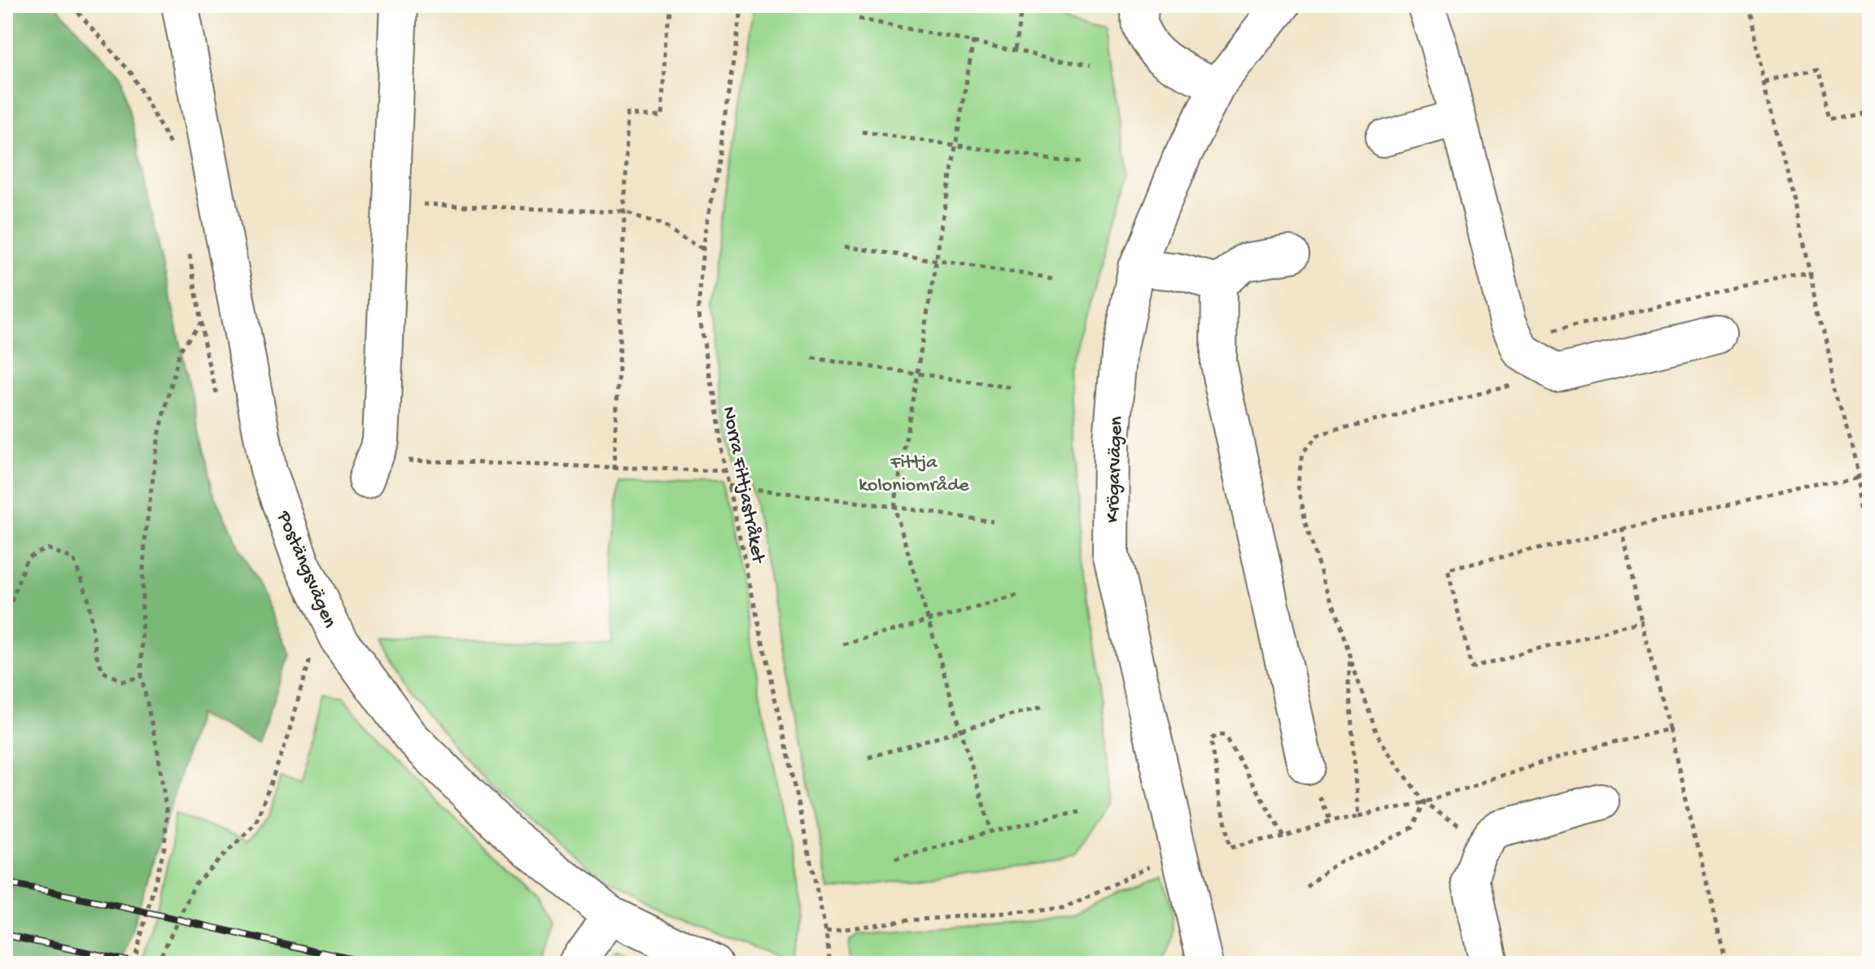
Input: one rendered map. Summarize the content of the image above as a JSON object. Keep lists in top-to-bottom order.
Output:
{
  "streets": {
    "street": ["Krögarvägen", "Postängsvägen"],
    "path": ["Norra Fittjastråket"]
  },
  "parks": ["Fittja koloniområde"]
}
